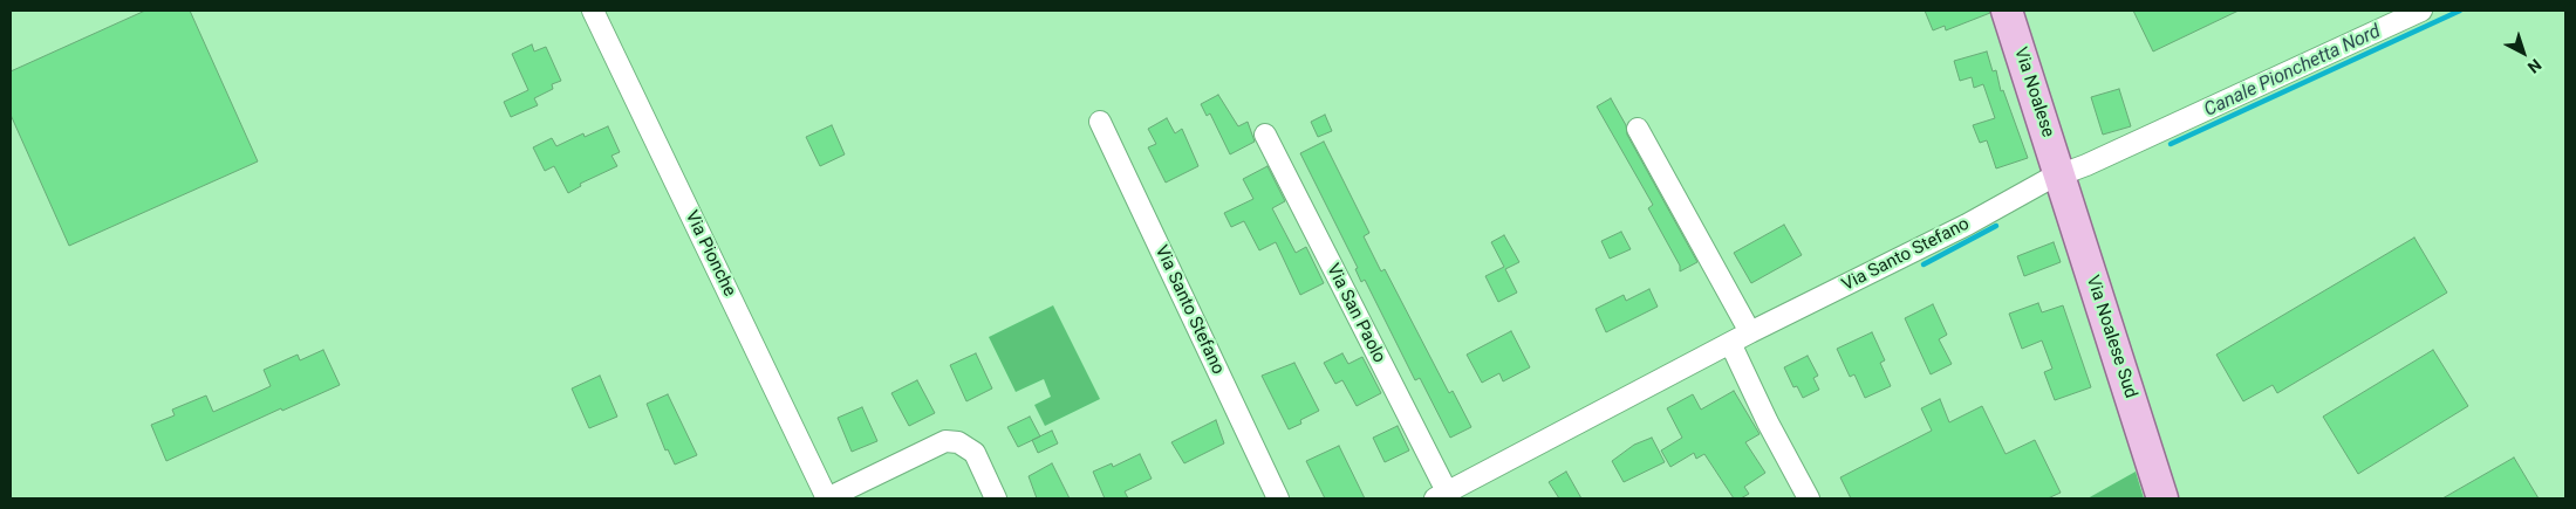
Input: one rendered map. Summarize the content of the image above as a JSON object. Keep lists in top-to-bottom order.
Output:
{
  "streets": {
    "main road": ["Via Noalese", "Via Noalese Sud"],
    "street": ["Via Pionche", "Via Santo Stefano", "Via San Paolo"]
  },
  "crossings": [
    ["Via Noalese", "Via Santo Stefano"],
    ["Via Noalese", "Via Noalese Sud"],
    ["Via Santo Stefano", "Via San Paolo"],
    ["Via Santo Stefano", "Via Noalese Sud"]
  ],
  "water": ["Canale Pionchetta Nord"],
  "north": "bottom right"
}
